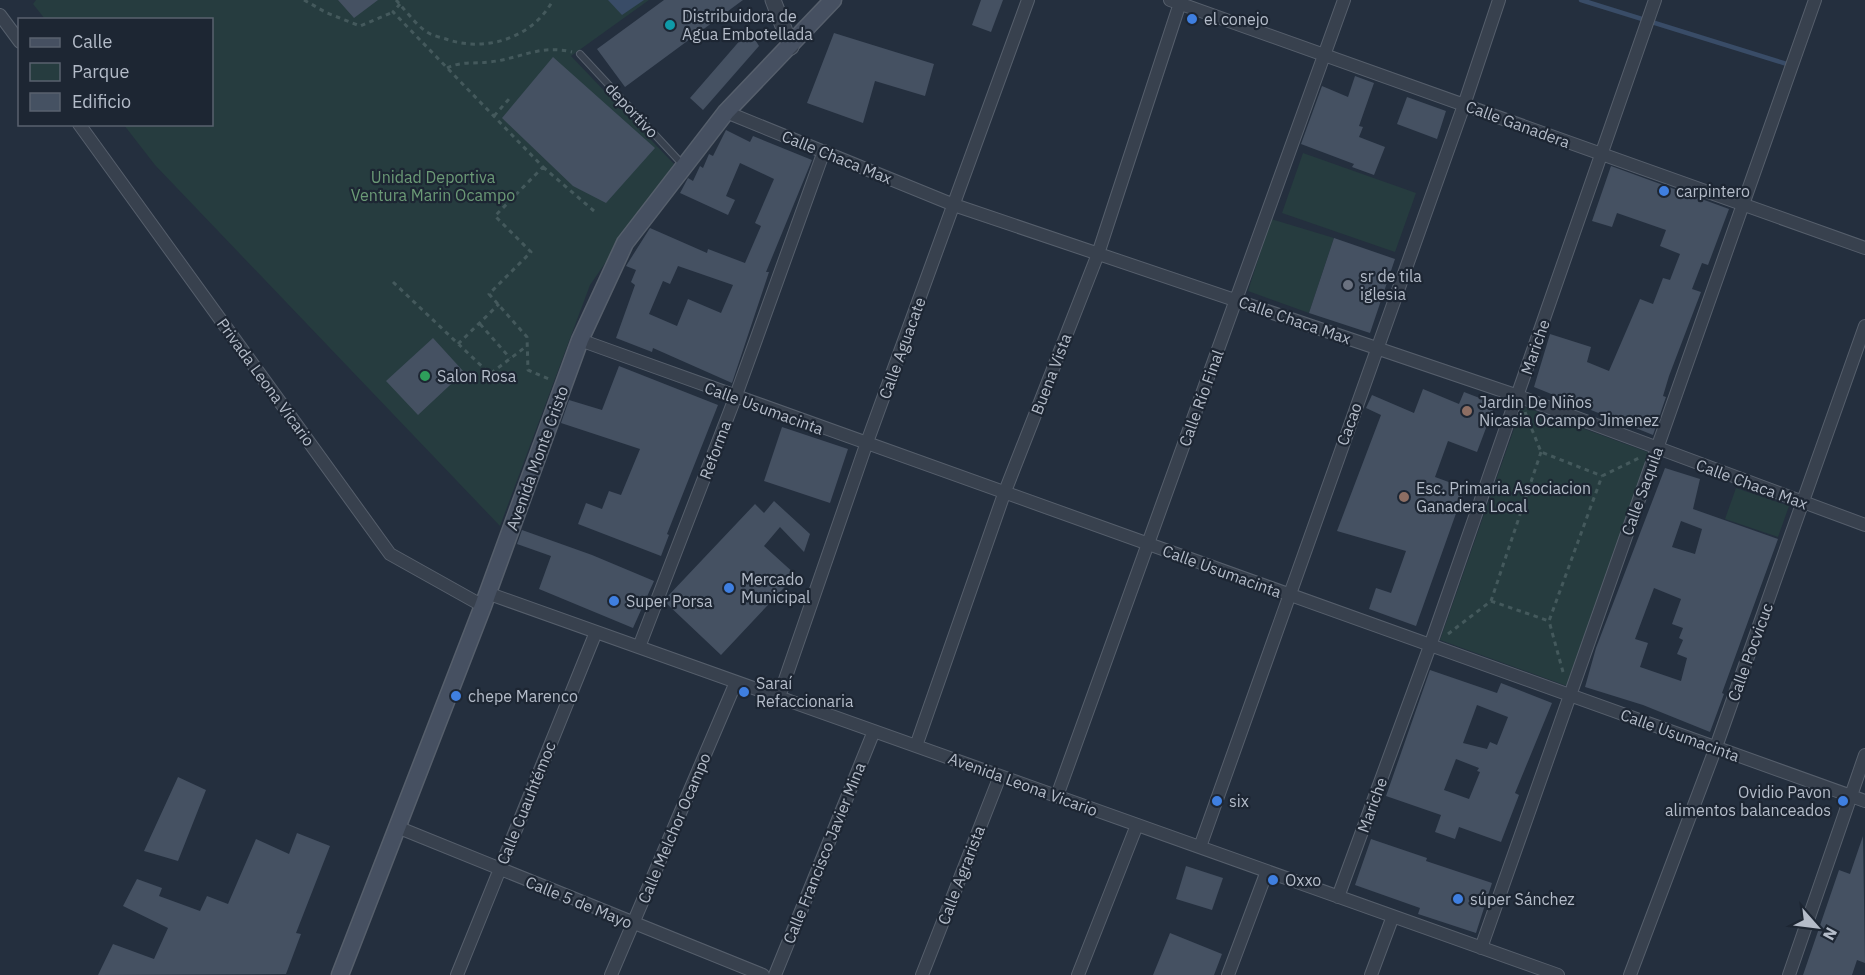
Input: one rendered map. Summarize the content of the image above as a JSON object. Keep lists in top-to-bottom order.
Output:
{
  "streets": {
    "main road": ["Avenida Monte Cristo"],
    "street": [
      "Calle Ganadera",
      "Calle Chaca Max",
      "Mariche",
      "Calle Aguacate",
      "Buena Vista",
      "Privada Leona Vicario",
      "Calle Río Final",
      "Calle Usumacinta",
      "Cacao",
      "Reforma",
      "Calle Saquila",
      "Calle Pocvicuc",
      "Avenida Leona Vicario",
      "Calle Cuauhtémoc",
      "Calle Melchor Ocampo",
      "Calle Francisco Javier Mina",
      "Calle Agrarista",
      "Calle 5 de Mayo"
    ],
    "lane": ["deportivo"]
  },
  "crossings": [
    ["deportivo", "Avenida Monte Cristo"],
    ["Calle Ganadera", "Mariche"],
    ["Calle Ganadera", "Buena Vista"],
    ["Calle Ganadera", "Calle Río Final"],
    ["Calle Ganadera", "Cacao"],
    ["Calle Ganadera", "Calle Saquila"],
    ["Calle Chaca Max", "Mariche"],
    ["Calle Chaca Max", "Calle Aguacate"],
    ["Calle Chaca Max", "Buena Vista"],
    ["Calle Chaca Max", "Calle Río Final"],
    ["Calle Chaca Max", "Cacao"],
    ["Calle Chaca Max", "Reforma"],
    ["Calle Chaca Max", "Avenida Monte Cristo"],
    ["Calle Chaca Max", "Calle Saquila"],
    ["Calle Chaca Max", "Calle Pocvicuc"],
    ["Mariche", "Calle Usumacinta"],
    ["Mariche", "Avenida Leona Vicario"],
    ["Calle Aguacate", "Calle Usumacinta"],
    ["Calle Aguacate", "Avenida Leona Vicario"],
    ["Buena Vista", "Calle Usumacinta"],
    ["Buena Vista", "Avenida Leona Vicario"],
    ["Privada Leona Vicario", "Avenida Monte Cristo"],
    ["Privada Leona Vicario", "Avenida Leona Vicario"],
    ["Calle Río Final", "Calle Usumacinta"],
    ["Calle Río Final", "Avenida Leona Vicario"],
    ["Calle Usumacinta", "Cacao"],
    ["Calle Usumacinta", "Reforma"],
    ["Calle Usumacinta", "Avenida Monte Cristo"],
    ["Calle Usumacinta", "Calle Saquila"],
    ["Calle Usumacinta", "Calle Pocvicuc"],
    ["Cacao", "Avenida Leona Vicario"],
    ["Reforma", "Avenida Leona Vicario"],
    ["Avenida Monte Cristo", "Avenida Leona Vicario"],
    ["Avenida Monte Cristo", "Calle 5 de Mayo"],
    ["Calle Saquila", "Avenida Leona Vicario"],
    ["Avenida Leona Vicario", "Calle Cuauhtémoc"],
    ["Avenida Leona Vicario", "Calle Melchor Ocampo"],
    ["Avenida Leona Vicario", "Calle Francisco Javier Mina"],
    ["Avenida Leona Vicario", "Calle Agrarista"],
    ["Calle Cuauhtémoc", "Calle 5 de Mayo"],
    ["Calle Melchor Ocampo", "Calle 5 de Mayo"]
  ],
  "parks": ["Unidad Deportiva Ventura Marin Ocampo"],
  "places": [
    "el conejo",
    "Distribuidora de Agua Embotellada",
    "carpintero",
    "sr de tila iglesia",
    "Salon Rosa",
    "Jardin De Niños Nicasia Ocampo Jimenez",
    "Esc. Primaria Asociacion Ganadera Local",
    "Mercado Municipal",
    "Super Porsa",
    "Saraí Refaccionaria",
    "chepe Marenco",
    "six",
    "Ovidio Pavon alimentos balanceados",
    "Oxxo",
    "súper Sánchez"
  ],
  "legend": ["Calle", "Parque", "Edificio"],
  "north": "bottom right"
}
